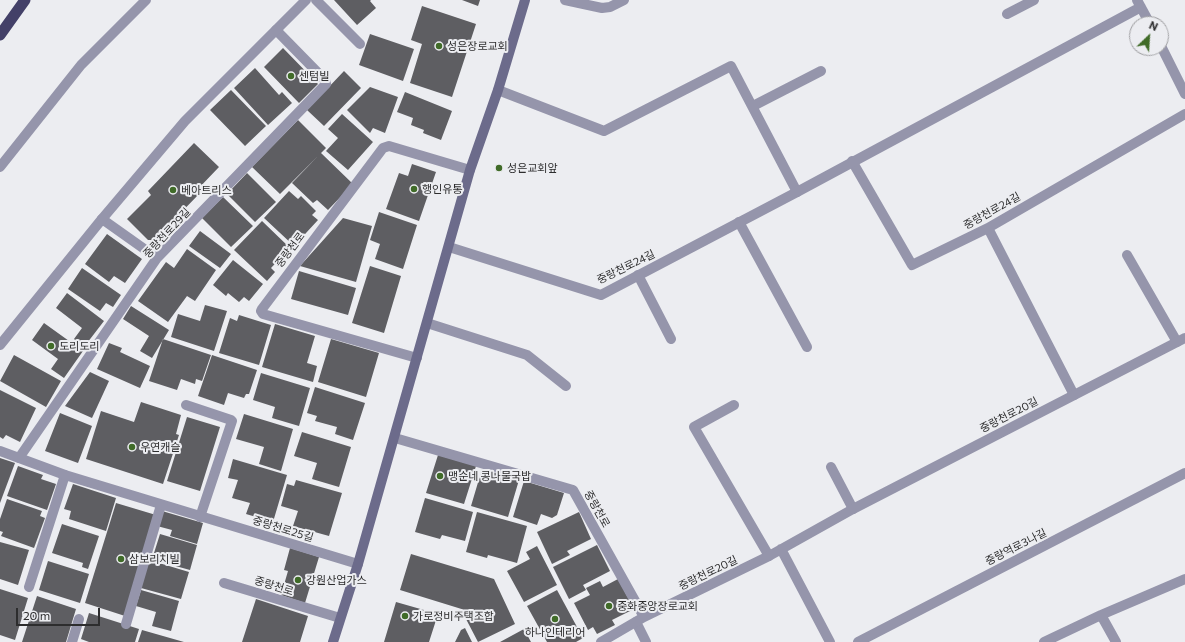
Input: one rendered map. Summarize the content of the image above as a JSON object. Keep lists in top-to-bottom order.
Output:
{
  "streets": {
    "street": [
      "중랑천로24길",
      "중랑천로29길",
      "중랑천로",
      "중랑천로20길",
      "중랑천로25길",
      "중랑역로3나길"
    ]
  },
  "crossings": [
    ["중랑천로29길", "중랑천로25길"],
    ["중랑천로", "중랑천로20길"]
  ],
  "places": [
    "성은장로교회",
    "센텀빌",
    "성은교회앞",
    "행인유통",
    "베아트리스",
    "도리도리",
    "우연캐슬",
    "맹순네 콩나물국밥",
    "삼보리치빌",
    "강원산업가스",
    "중화중앙장로교회",
    "가로정비주택조합",
    "하나인테리어"
  ],
  "scale_bar": "20 m",
  "north": "top right"
}
